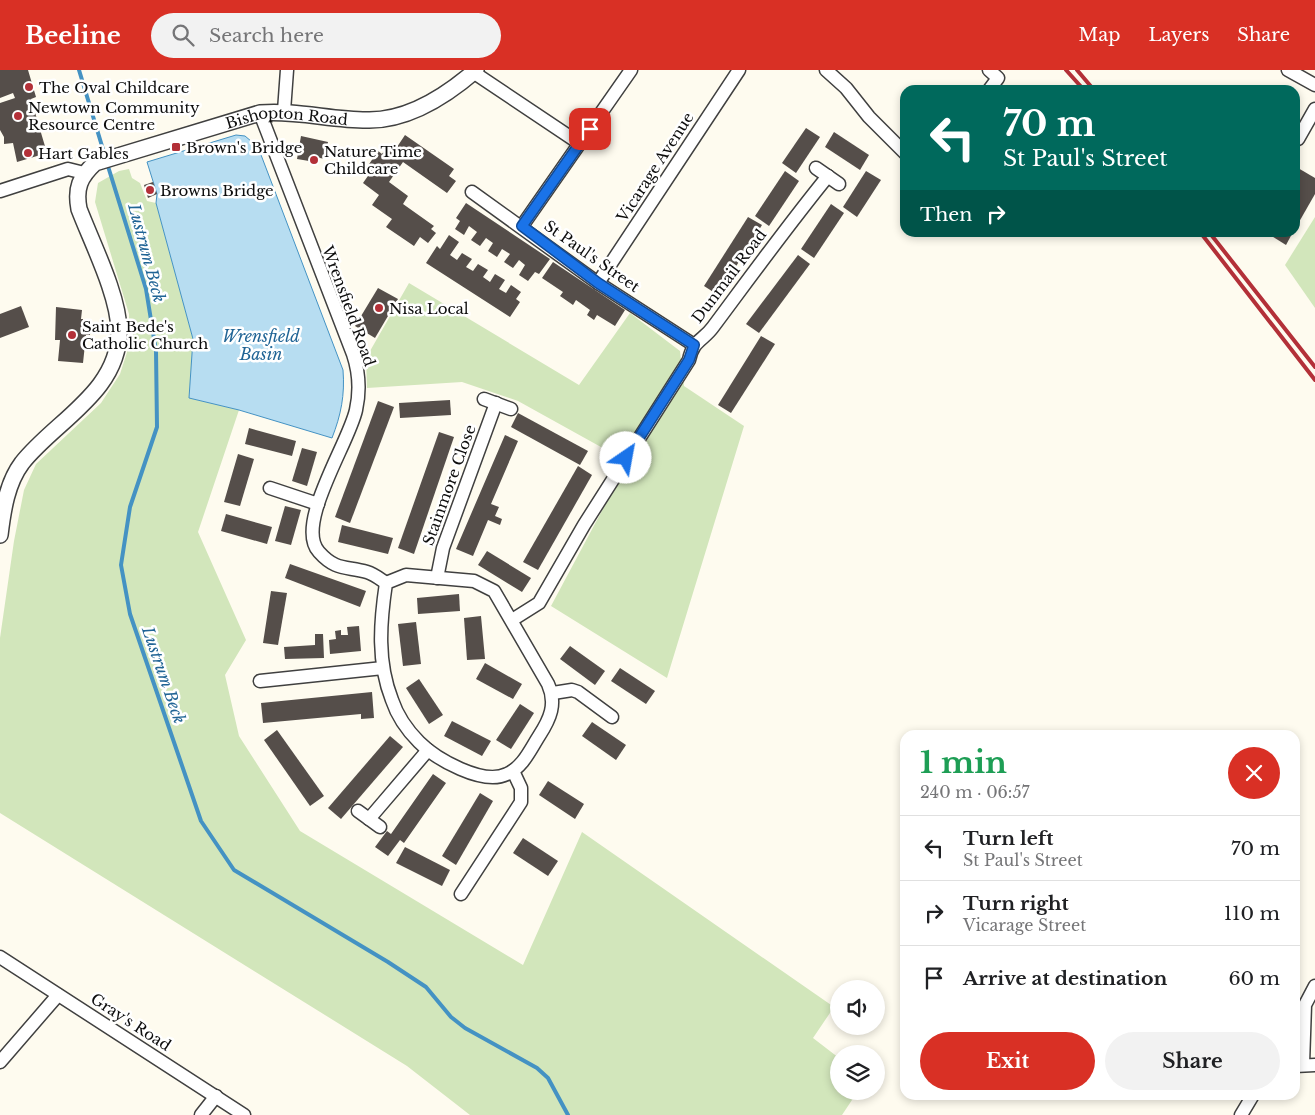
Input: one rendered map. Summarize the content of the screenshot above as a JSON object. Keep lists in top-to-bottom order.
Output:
{
  "streets": {
    "street": [
      "Bishopton Road",
      "Vicarage Avenue",
      "St Paul's Street",
      "Dunmail Road",
      "Wrensfield Road",
      "Stainmore Close",
      "Gray's Road"
    ]
  },
  "crossings": [
    ["Bishopton Road", "Wrensfield Road"],
    ["Vicarage Avenue", "St Paul's Street"],
    ["St Paul's Street", "Dunmail Road"]
  ],
  "water": ["Lustrum Beck", "Wrensfield Basin"],
  "places": {
    "other": [
      "The Oval Childcare",
      "Newtown Community Resource Centre",
      "Hart Gables",
      "Nature Time Childcare",
      "Browns Bridge",
      "Nisa Local",
      "Saint Bede's Catholic Church"
    ],
    "transit": ["Brown's Bridge"]
  },
  "page": {
    "header": "Beeline",
    "search": "Search here",
    "nav": ["Map", "Layers", "Share"],
    "turn": ["70 m", "St Paul's Street"],
    "then": "Then",
    "heading": ["1 min", "240 m · 06:57"],
    "list": [
      {
        "name": "Turn left",
        "note": "St Paul's Street",
        "value": "70 m"
      },
      {
        "name": "Turn right",
        "note": "Vicarage Street",
        "value": "110 m"
      },
      {
        "name": "Arrive at destination",
        "value": "60 m"
      }
    ],
    "buttons": ["Exit", "Share"]
  }
}
